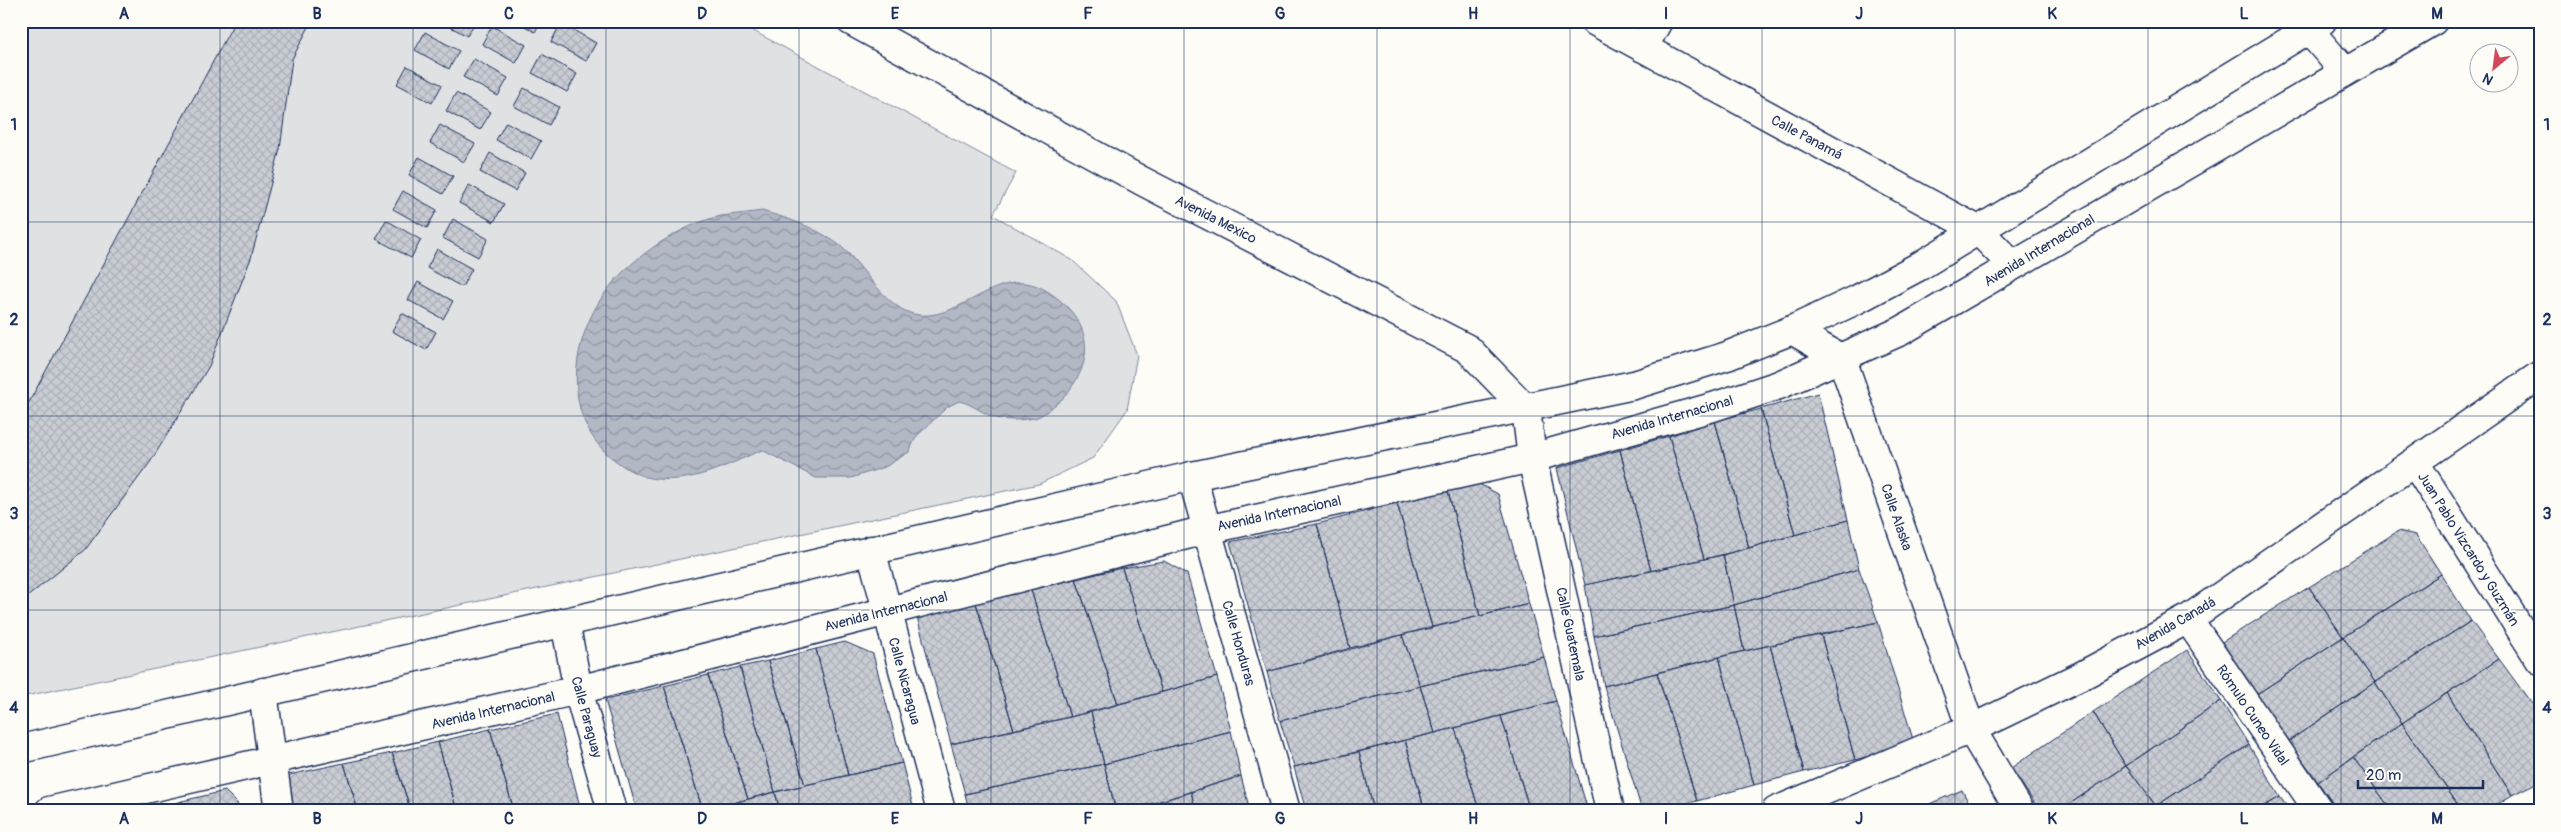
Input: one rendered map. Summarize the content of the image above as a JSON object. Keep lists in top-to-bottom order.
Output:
{
  "streets": {
    "main road": [
      "Calle Panamá",
      "Avenida Mexico",
      "Avenida Internacional",
      "Calle Alaska",
      "Juan Pablo Vizcardo y Guzmán",
      "Avenida Canadá",
      "Calle Guatemala",
      "Calle Honduras",
      "Calle Nicaragua",
      "Rómulo Cuneo Vidal",
      "Calle Paraguay"
    ]
  },
  "crossings": [
    ["Calle Panamá", "Avenida Internacional"],
    ["Avenida Internacional", "Calle Alaska"],
    ["Avenida Internacional", "Calle Guatemala"],
    ["Avenida Internacional", "Calle Honduras"],
    ["Avenida Internacional", "Calle Nicaragua"],
    ["Avenida Internacional", "Calle Paraguay"],
    ["Calle Alaska", "Avenida Canadá"],
    ["Juan Pablo Vizcardo y Guzmán", "Avenida Canadá"],
    ["Avenida Canadá", "Rómulo Cuneo Vidal"]
  ],
  "scale_bar": "20 m",
  "north": "bottom left",
  "grid": {
    "columns": [
      "A",
      "B",
      "C",
      "D",
      "E",
      "F",
      "G",
      "H",
      "I",
      "J",
      "K",
      "L",
      "M"
    ],
    "rows": [
      "1",
      "2",
      "3",
      "4"
    ]
  }
}
